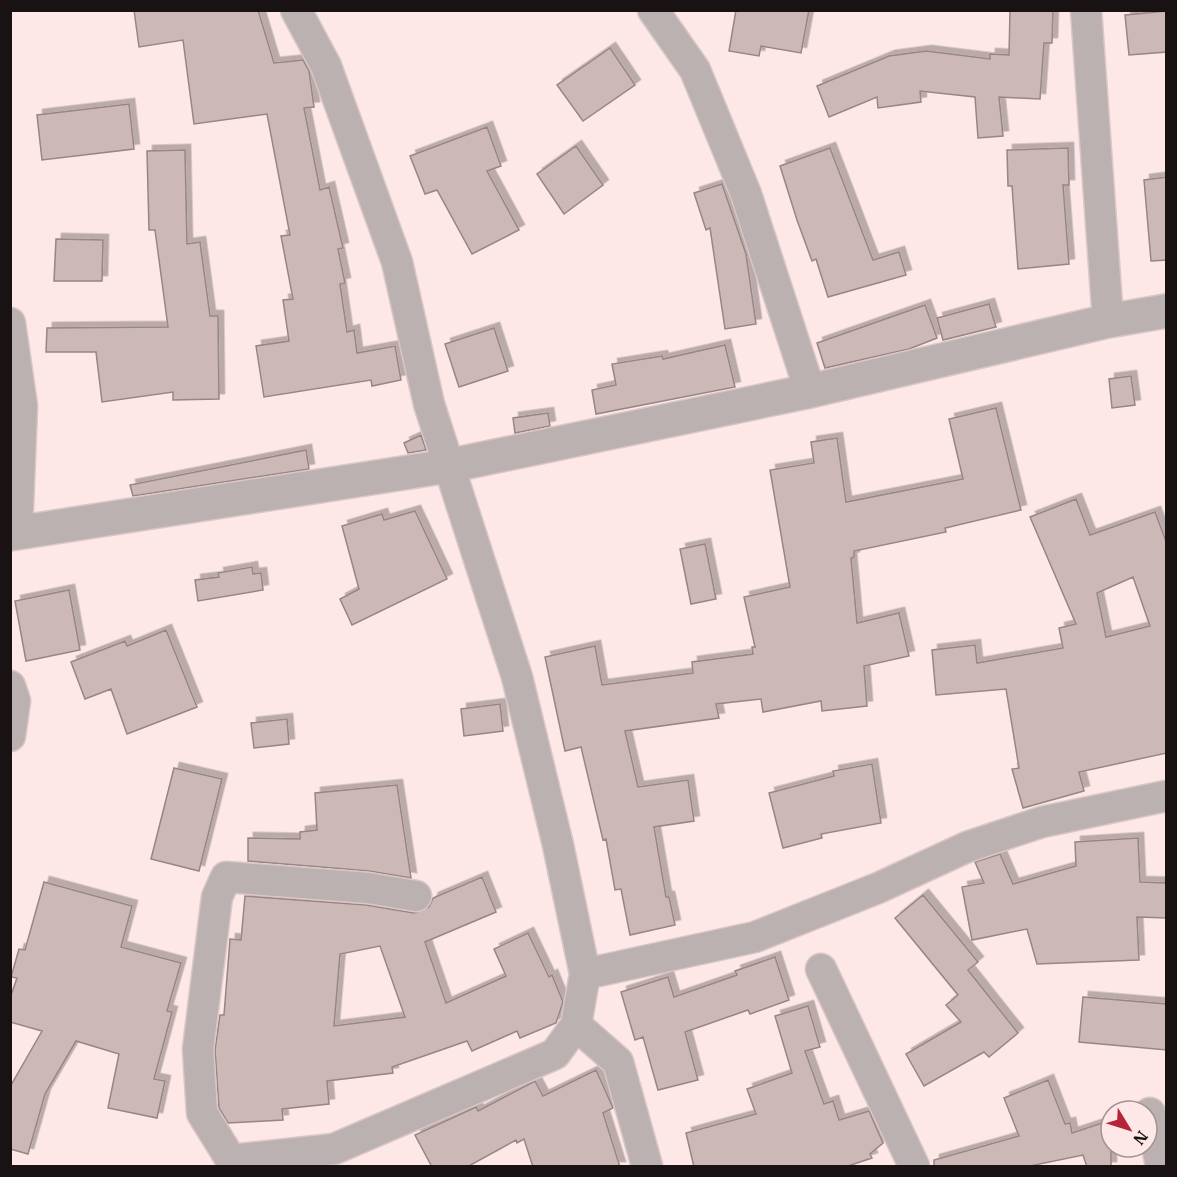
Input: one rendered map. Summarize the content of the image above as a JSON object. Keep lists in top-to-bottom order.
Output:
{
  "north": "bottom right"
}
